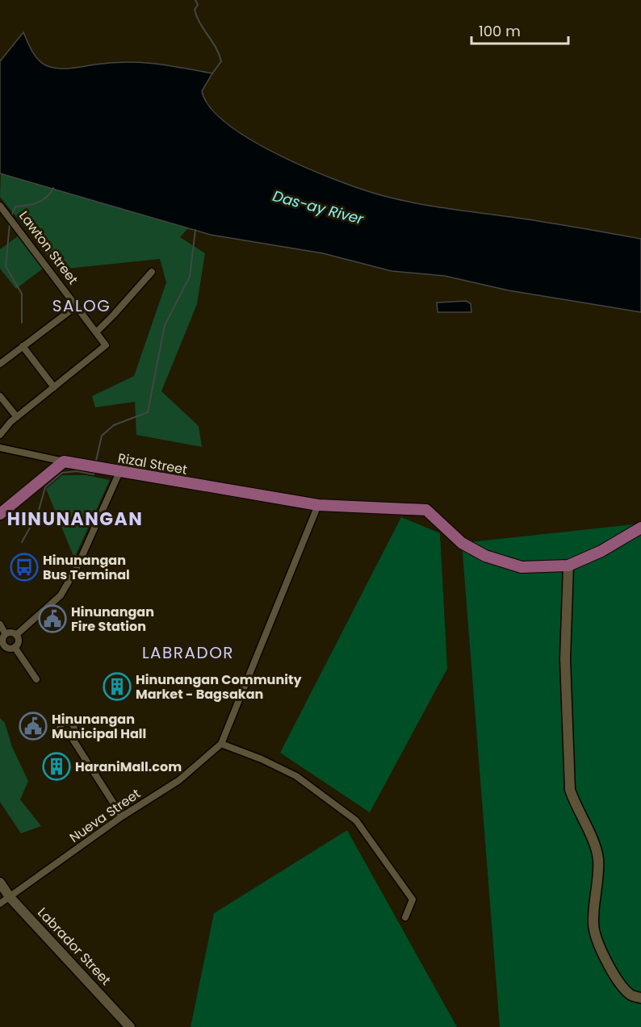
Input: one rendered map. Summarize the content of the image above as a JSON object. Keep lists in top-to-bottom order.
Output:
{
  "streets": {
    "main road": ["Rizal Street"],
    "street": ["Lawton Street", "Nueva Street", "Labrador Street"]
  },
  "crossings": [
    ["Nueva Street", "Labrador Street"]
  ],
  "districts": ["SALOG", "HINUNANGAN", "LABRADOR"],
  "water": ["Das-ay River"],
  "places": {
    "bus stop": ["Hinunangan Bus Terminal"],
    "public building": ["Hinunangan Fire Station", "Hinunangan Municipal Hall"],
    "building": ["Hinunangan Community Market - Bagsakan", "HaraniMall.com"]
  },
  "scale_bar": "100 m"
}
